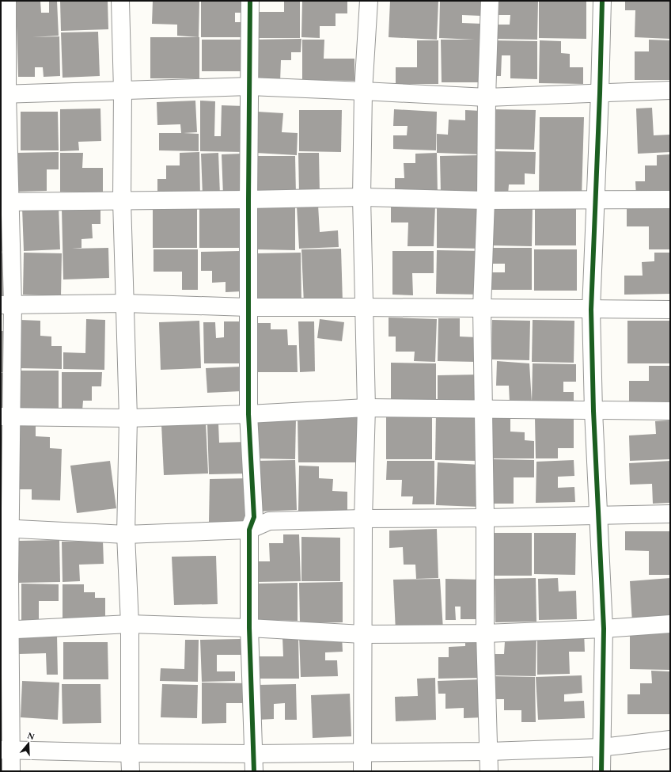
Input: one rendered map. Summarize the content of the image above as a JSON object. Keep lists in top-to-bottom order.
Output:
{
  "north": "top"
}
